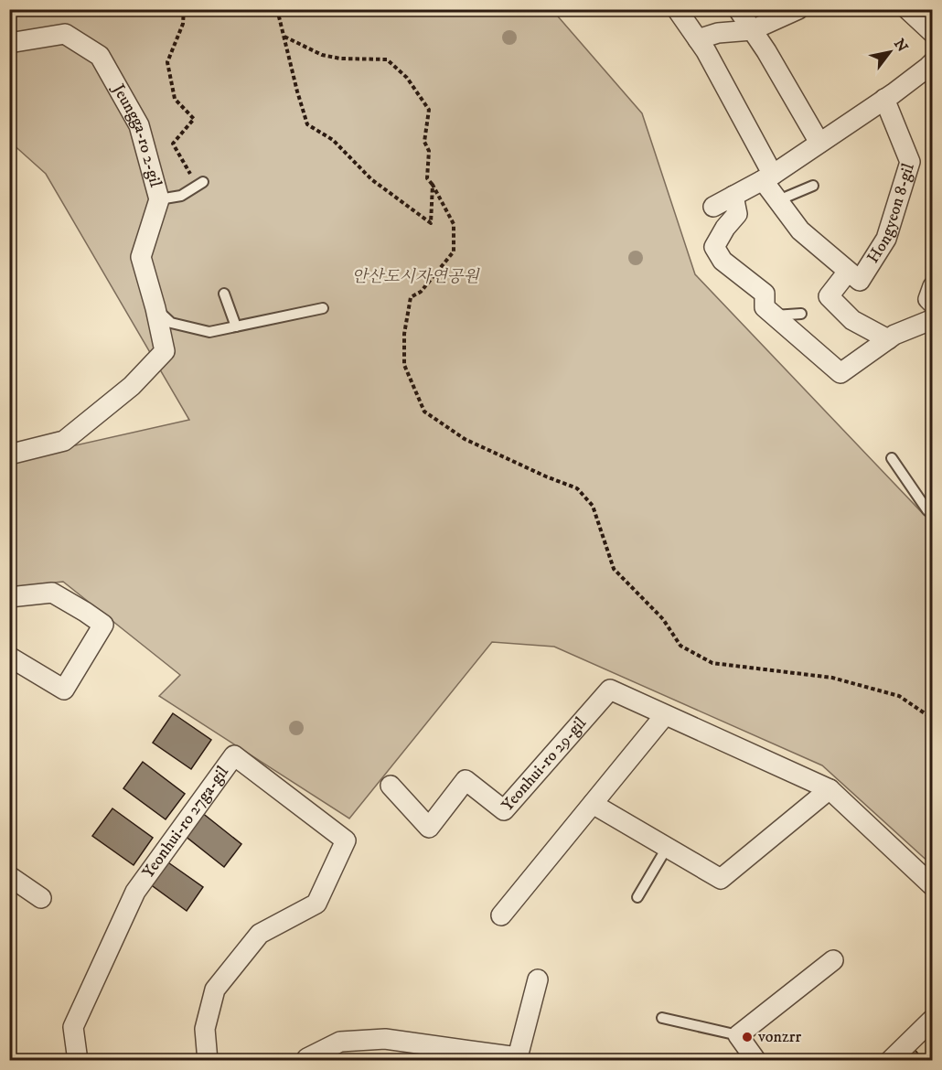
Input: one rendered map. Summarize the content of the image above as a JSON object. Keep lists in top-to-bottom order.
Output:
{
  "streets": {
    "street": [
      "Jeungga-ro 2-gil",
      "Hongyeon 8-gil",
      "Yeonhui-ro 29-gil",
      "Yeonhui-ro 27ga-gil"
    ]
  },
  "parks": ["안산도시자연공원"],
  "places": ["vonzrr"],
  "north": "top right"
}
